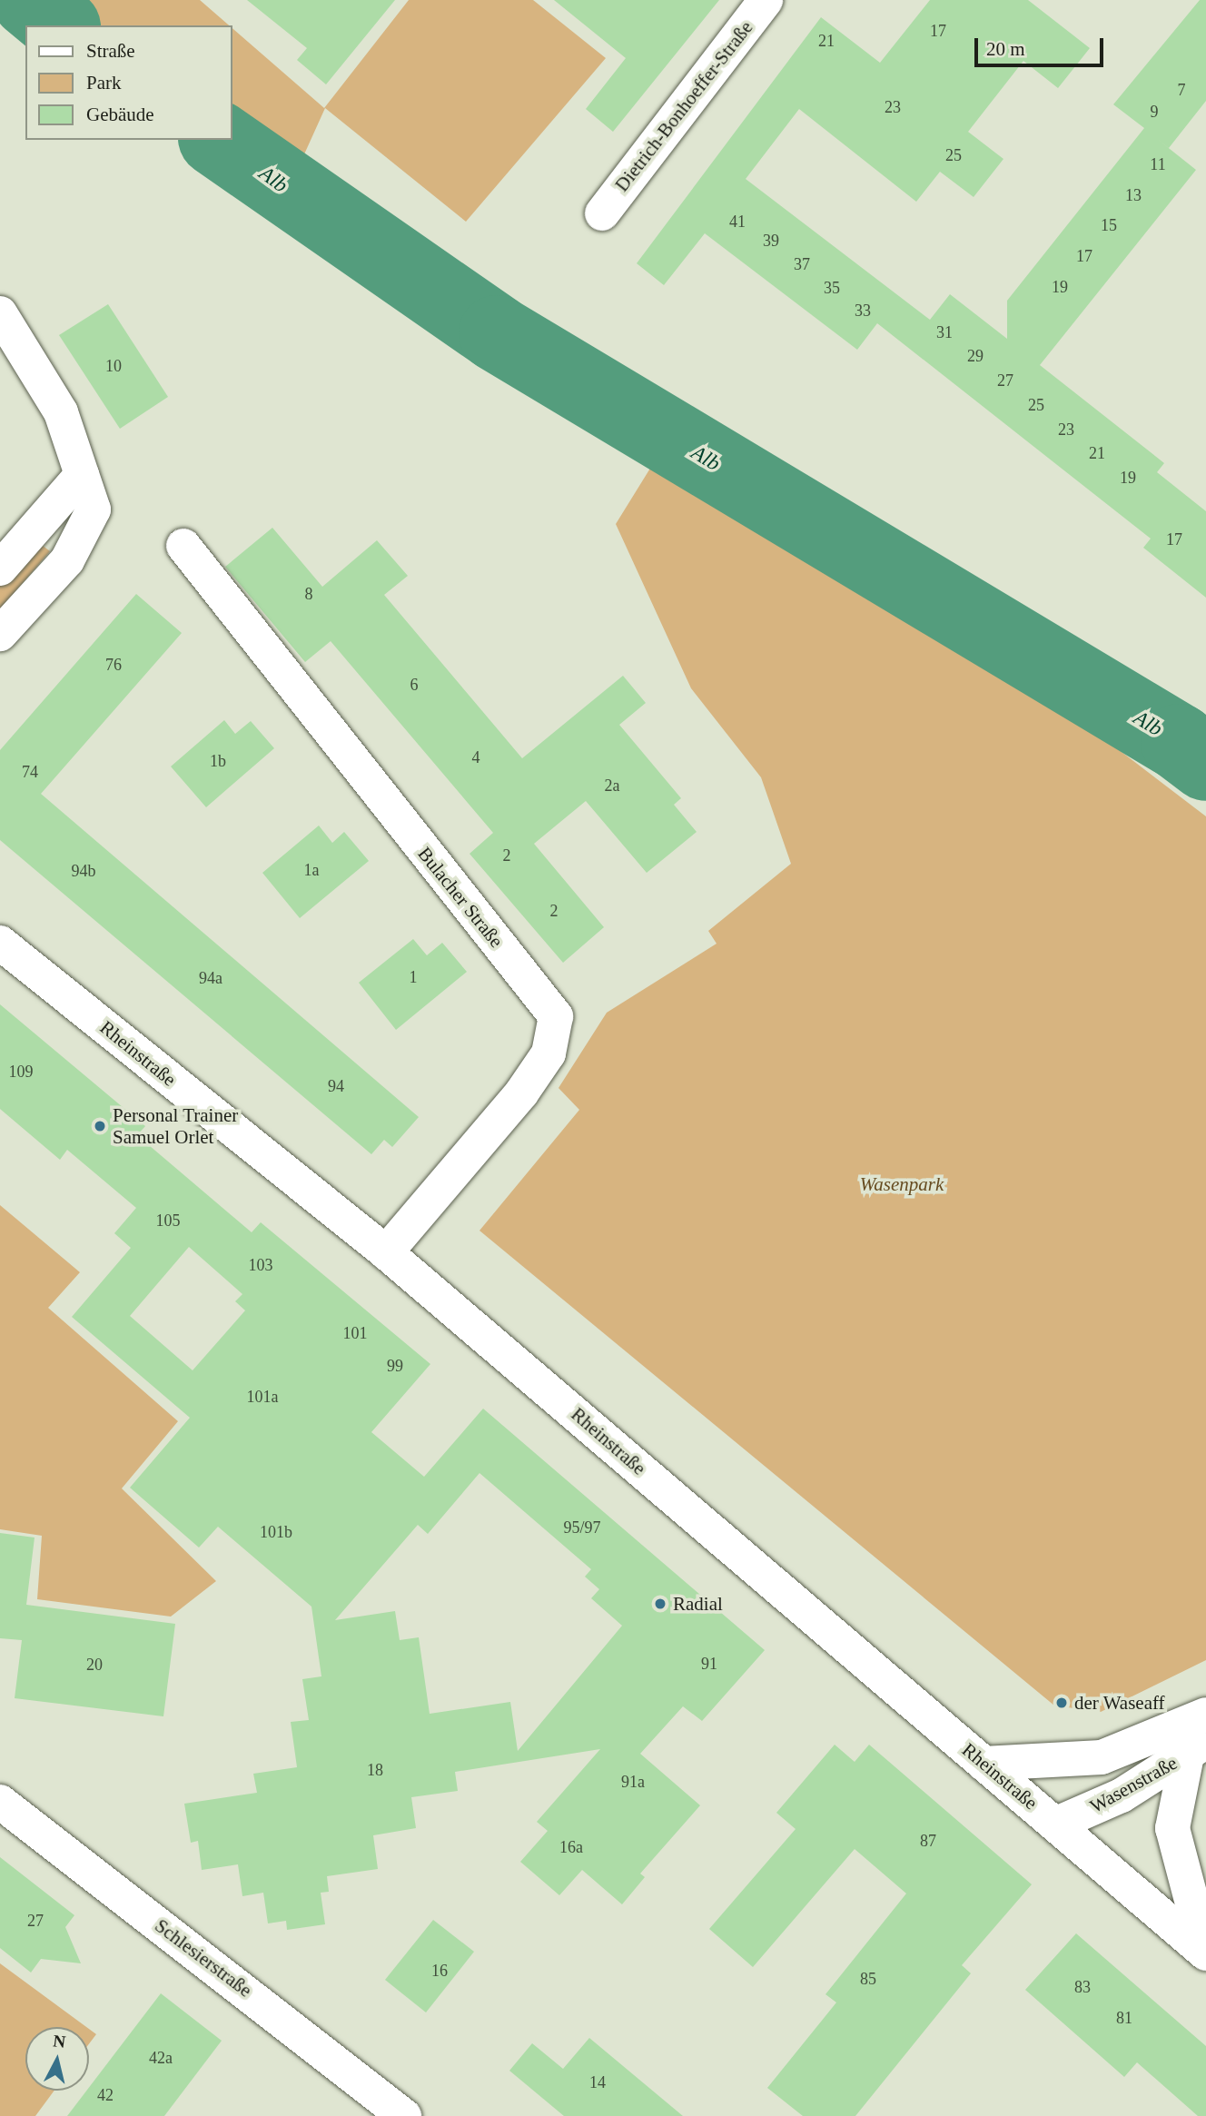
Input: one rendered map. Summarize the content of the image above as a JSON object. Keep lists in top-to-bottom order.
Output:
{
  "streets": {
    "street": [
      "Dietrich-Bonhoeffer-Straße",
      "Bulacher Straße",
      "Rheinstraße",
      "Wasenstraße",
      "Schlesierstraße"
    ]
  },
  "crossings": [
    ["Bulacher Straße", "Rheinstraße"],
    ["Rheinstraße", "Wasenstraße"]
  ],
  "water": ["Alb"],
  "parks": ["Wasenpark"],
  "places": ["Personal Trainer Samuel Orlet", "Radial", "der Waseaff"],
  "house_numbers": [
    "17",
    "21",
    "7",
    "23",
    "9",
    "25",
    "11",
    "13",
    "41",
    "15",
    "39",
    "17",
    "37",
    "19",
    "35",
    "33",
    "31",
    "29",
    "10",
    "27",
    "25",
    "23",
    "21",
    "19",
    "17",
    "8",
    "76",
    "6",
    "4",
    "1b",
    "74",
    "2a",
    "2",
    "1a",
    "94b",
    "2",
    "1",
    "94a",
    "109",
    "94",
    "105",
    "103",
    "101",
    "99",
    "101a",
    "95/97",
    "101b",
    "91",
    "20",
    "18",
    "91a",
    "87",
    "16a",
    "27",
    "16",
    "85",
    "83",
    "81",
    "42a",
    "14",
    "42"
  ],
  "legend": ["Straße", "Park", "Gebäude"],
  "scale_bar": "20 m",
  "north": "top"
}
